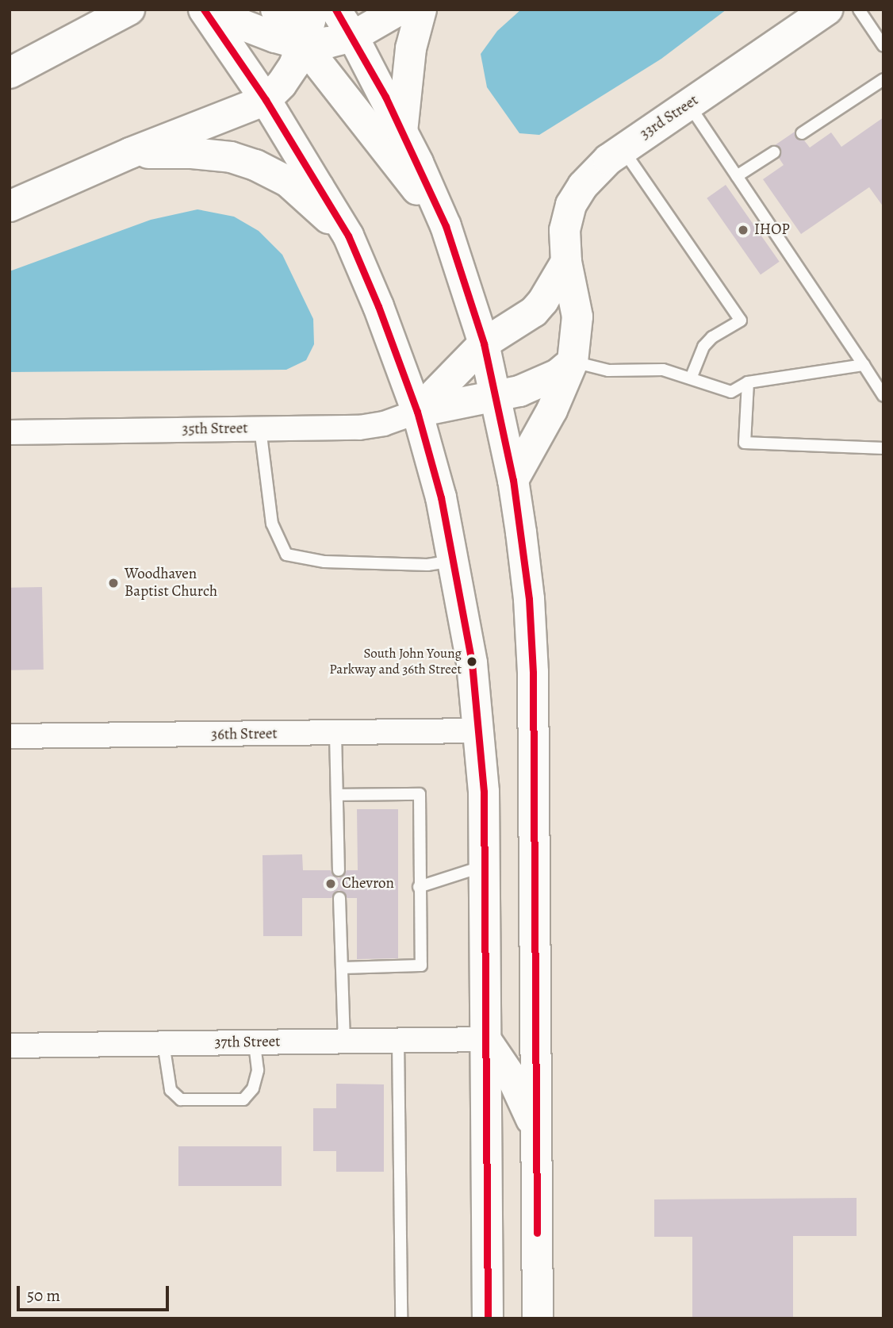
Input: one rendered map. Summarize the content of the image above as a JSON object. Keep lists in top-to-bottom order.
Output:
{
  "streets": {
    "main road": ["33rd Street"],
    "street": ["35th Street", "36th Street", "37th Street"]
  },
  "places": [
    "IHOP",
    "Woodhaven Baptist Church",
    "South John Young Parkway and 36th Street",
    "Chevron"
  ],
  "scale_bar": "50 m"
}
